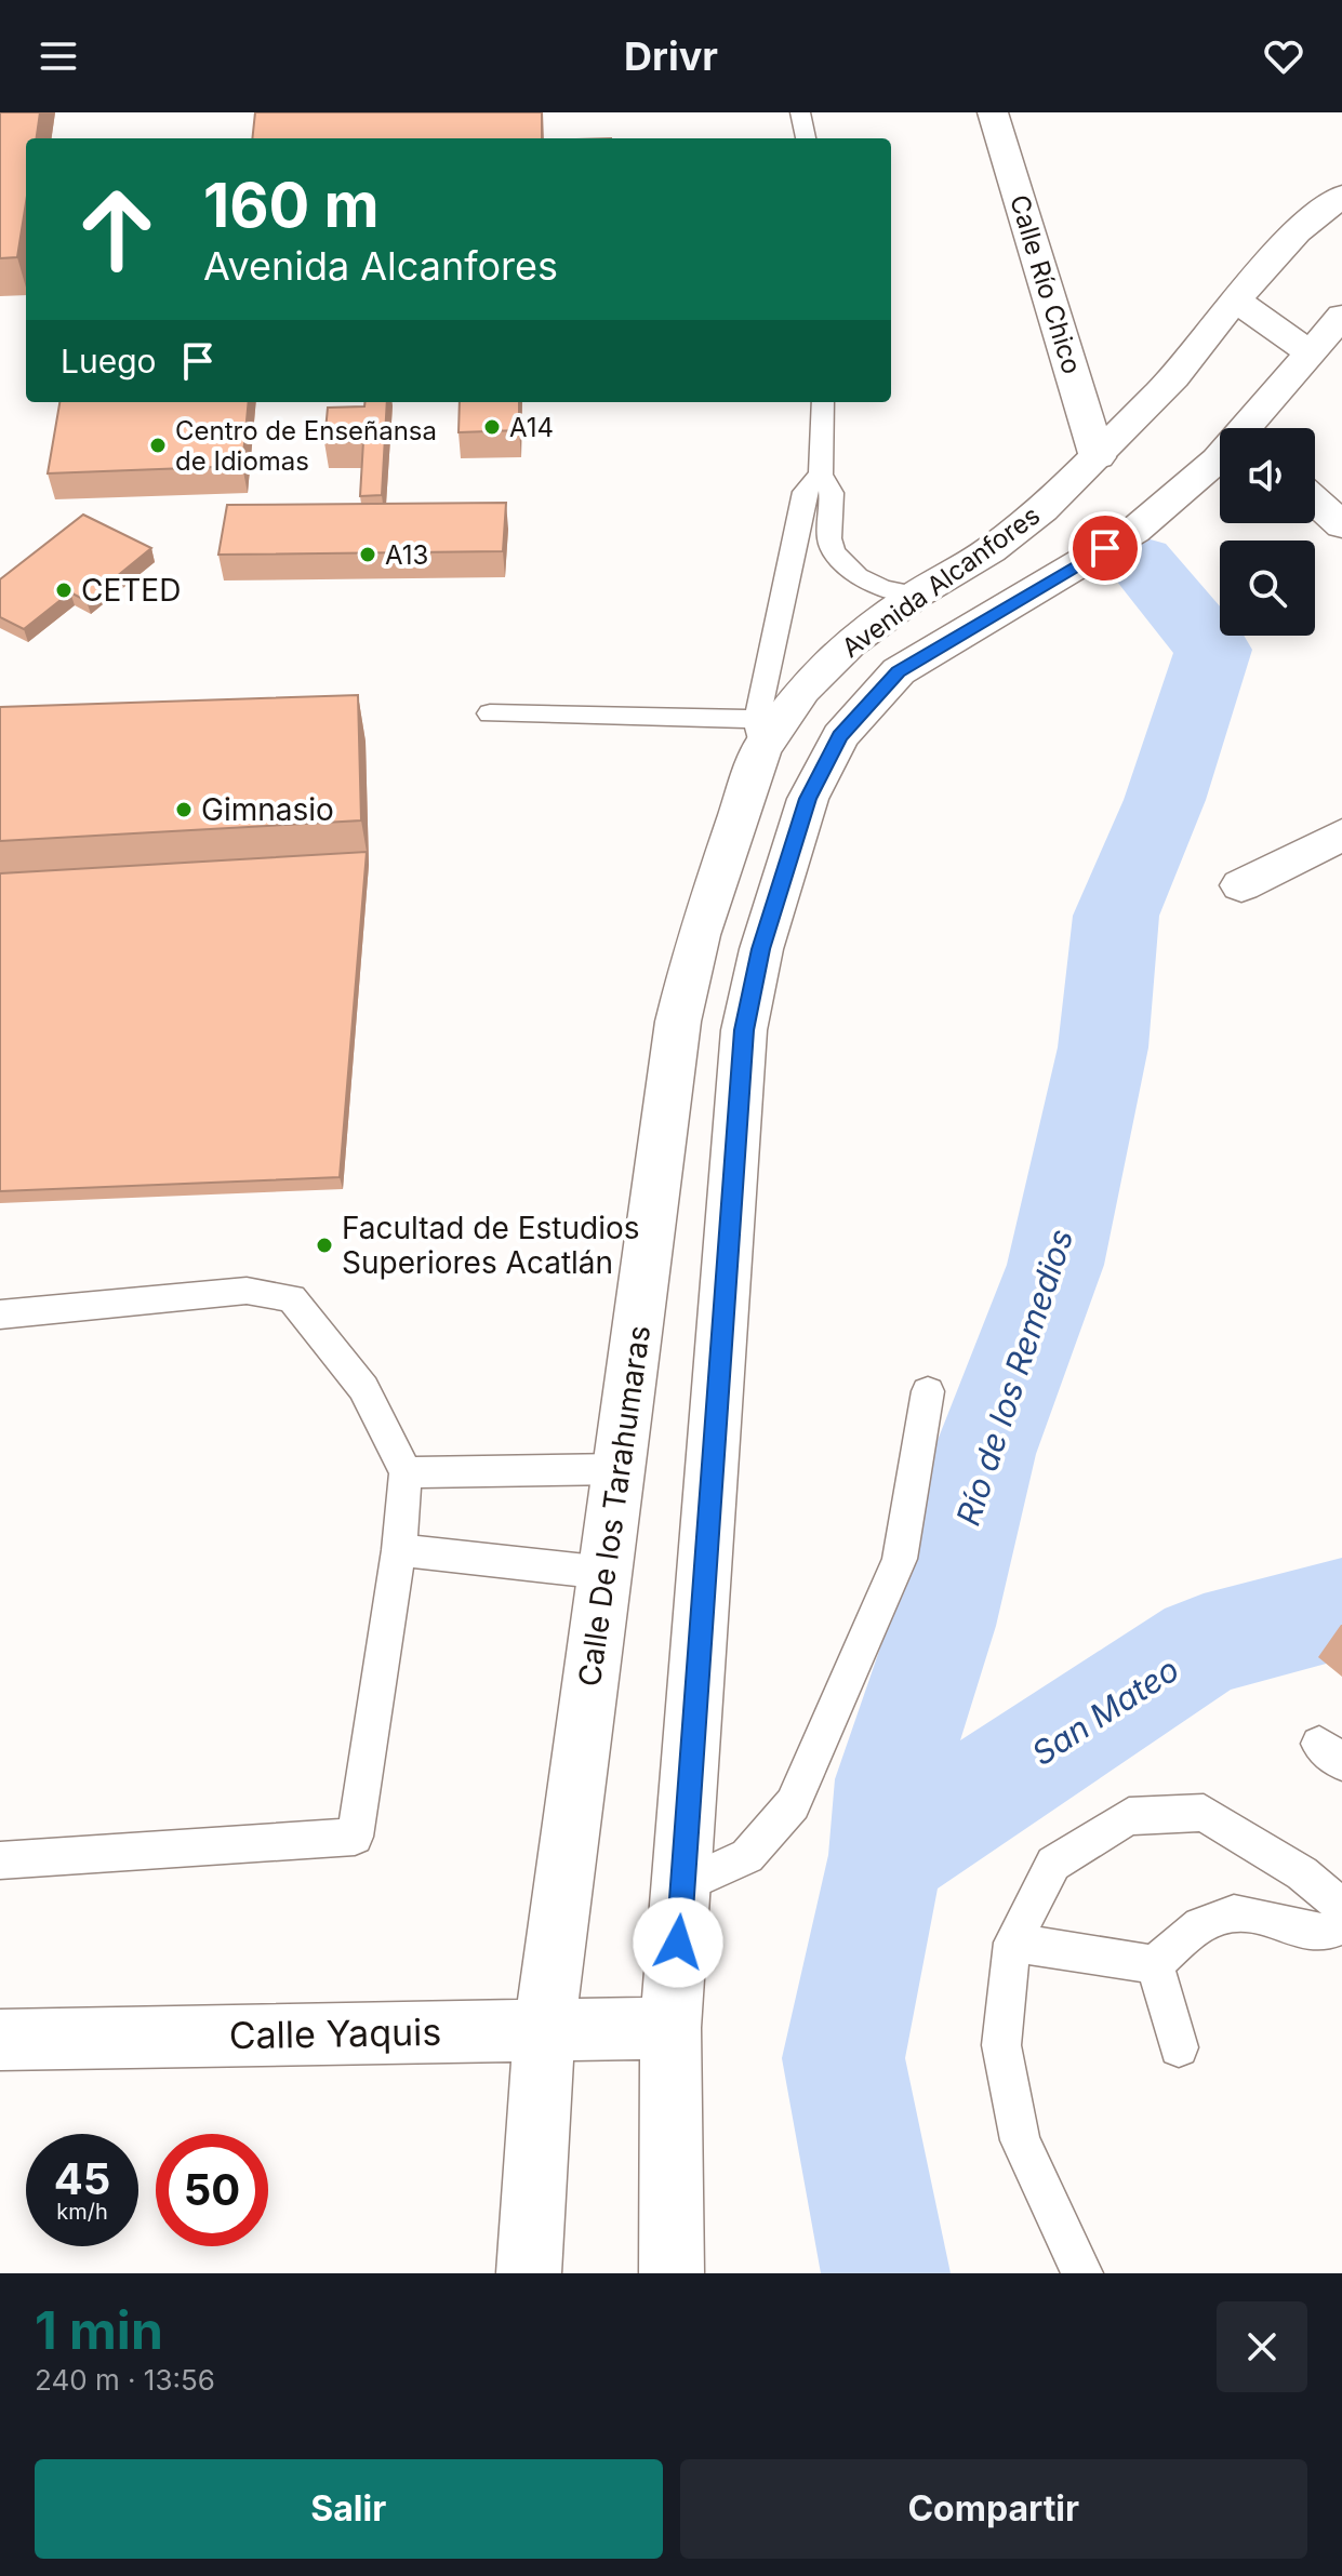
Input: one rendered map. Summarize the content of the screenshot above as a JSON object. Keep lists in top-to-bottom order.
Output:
{
  "streets": {
    "main road": [
      "Calle Río Chico",
      "Avenida Alcanfores",
      "Calle De los Tarahumaras",
      "Calle Yaquis"
    ]
  },
  "crossings": [
    ["Calle Río Chico", "Avenida Alcanfores"],
    ["Avenida Alcanfores", "Calle De los Tarahumaras"],
    ["Calle De los Tarahumaras", "Calle Yaquis"]
  ],
  "water": ["Río de los Remedios", "San Mateo"],
  "places": [
    "A14",
    "Centro de Enseñansa de Idiomas",
    "A13",
    "CETED",
    "Gimnasio",
    "Facultad de Estudios Superiores Acatlán"
  ],
  "page": {
    "header": "Drivr",
    "turn": ["160 m", "Avenida Alcanfores"],
    "then": "Luego",
    "speed": "45 km/h",
    "limit": "50",
    "heading": ["1 min", "240 m · 13:56"],
    "buttons": ["Salir", "Compartir"]
  }
}
